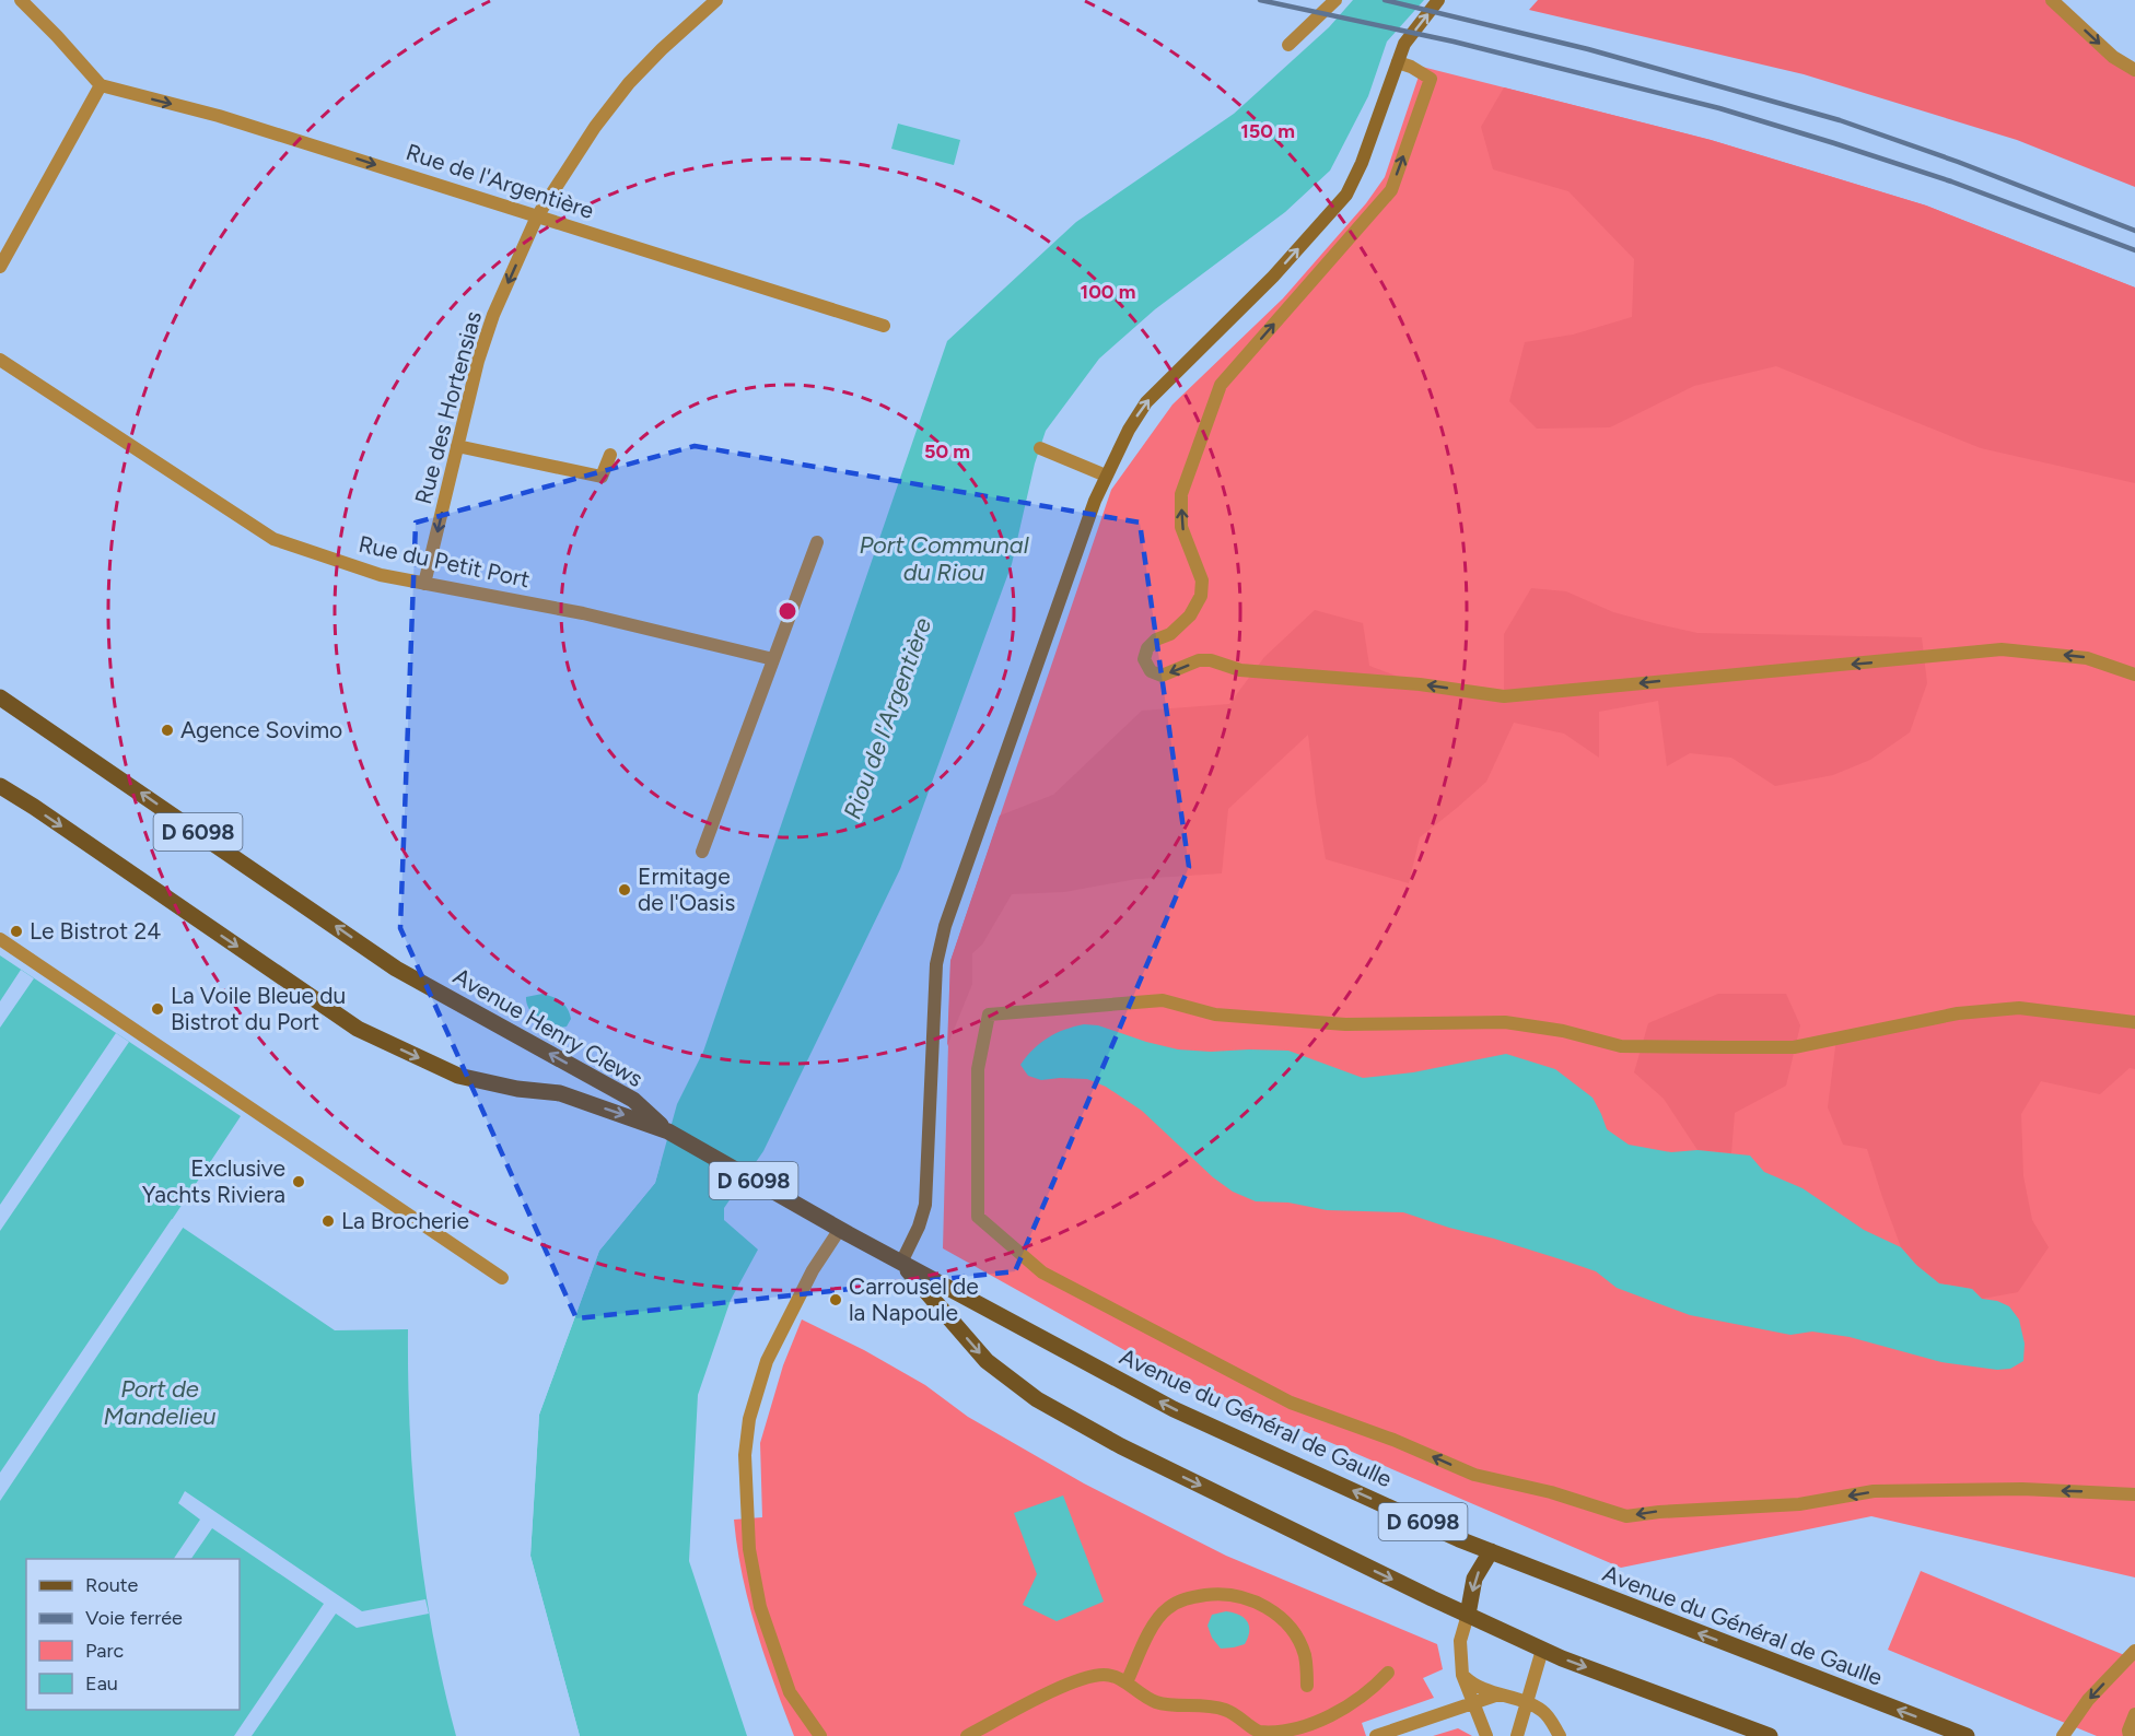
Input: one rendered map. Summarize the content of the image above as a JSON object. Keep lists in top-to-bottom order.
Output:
{
  "streets": {
    "main road": ["D 6098", "Avenue Henry Clews", "Avenue du Général de Gaulle"],
    "street": ["Rue de l'Argentière", "Rue des Hortensias", "Rue du Petit Port"]
  },
  "crossings": [
    ["Rue de l'Argentière", "Rue des Hortensias"],
    ["Rue des Hortensias", "Rue du Petit Port"],
    ["Avenue Henry Clews", "Avenue du Général de Gaulle"]
  ],
  "one_way": ["Rue de l'Argentière", "Rue des Hortensias"],
  "water": ["Port Communal du Riou", "Riou de l'Argentière", "Port de Mandelieu"],
  "places": [
    "Agence Sovimo",
    "Ermitage de l'Oasis",
    "Le Bistrot 24",
    "La Voile Bleue du Bistrot du Port",
    "Exclusive Yachts Riviera",
    "La Brocherie",
    "Carrousel de la Napoule"
  ],
  "legend": [
    "Route",
    "Voie ferrée",
    "Parc",
    "Eau"
  ],
  "rings": ["150 m", "100 m", "50 m"]
}
